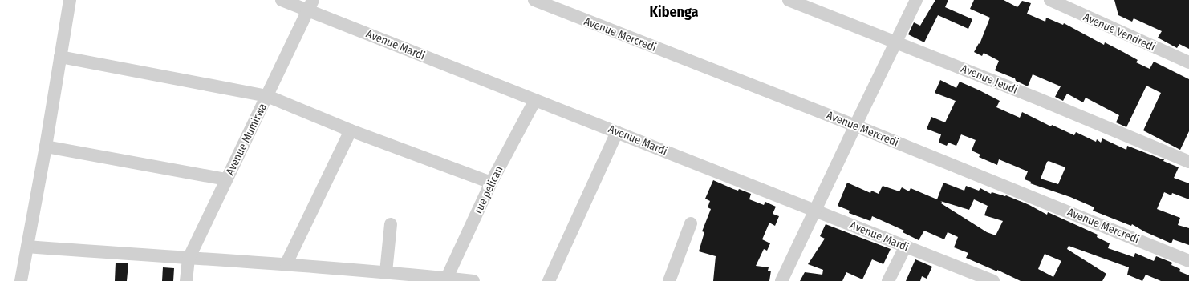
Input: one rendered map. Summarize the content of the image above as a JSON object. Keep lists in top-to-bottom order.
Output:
{
  "streets": {
    "street": [
      "Avenue Vendredi",
      "Avenue Mercredi",
      "Avenue Mardi",
      "Avenue Jeudi",
      "Avenue Mumirwa",
      "rue pélican"
    ]
  },
  "crossings": [
    ["Avenue Mardi", "Avenue Mumirwa"],
    ["Avenue Mardi", "rue pélican"]
  ],
  "districts": ["Kibenga"]
}
